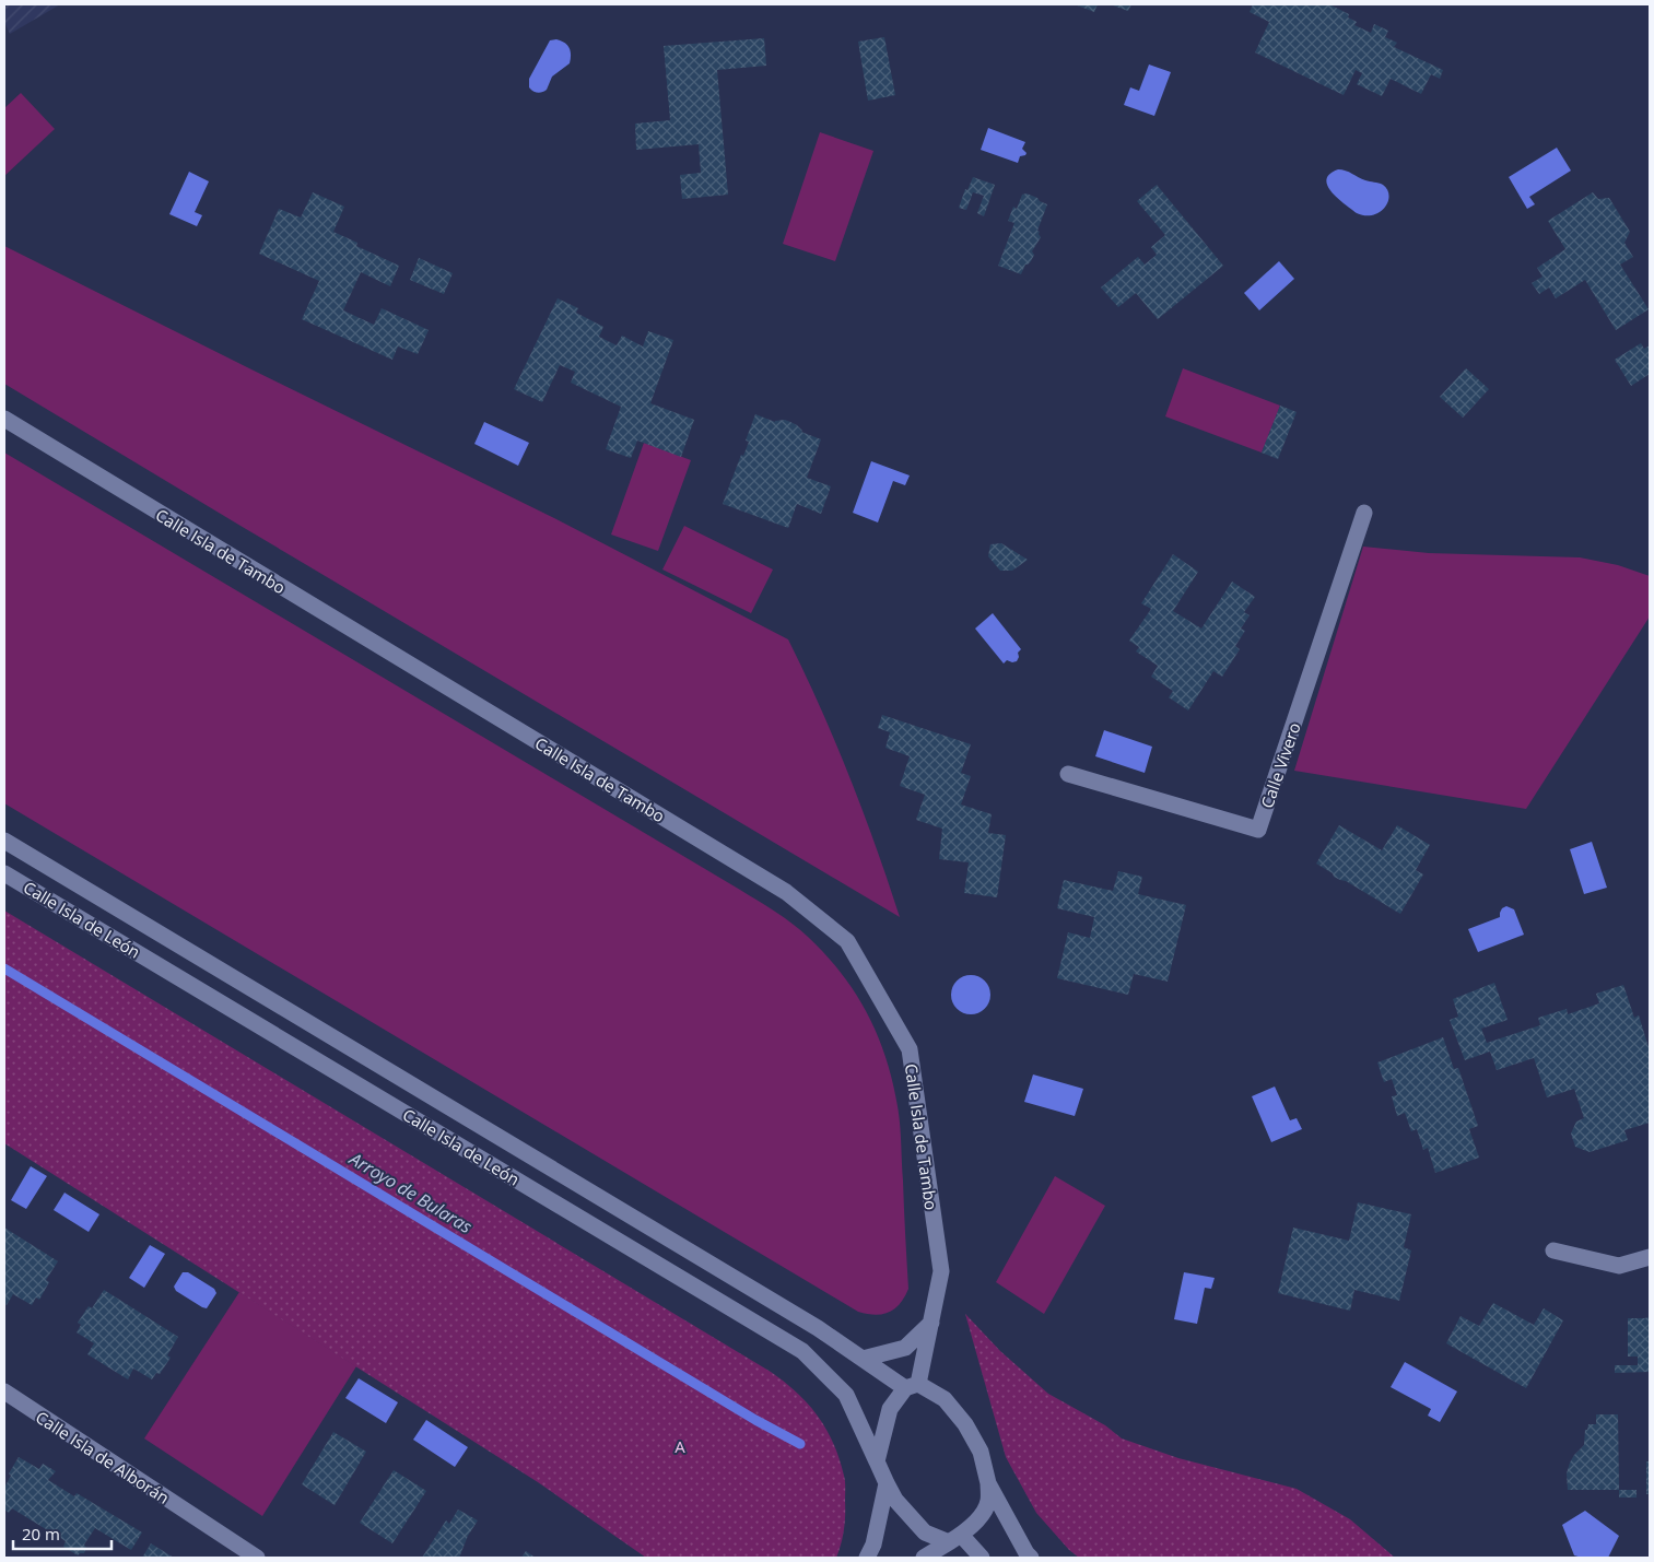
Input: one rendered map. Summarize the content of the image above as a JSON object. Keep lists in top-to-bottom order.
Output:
{
  "streets": {
    "street": [
      "Calle Isla de Tambo",
      "Calle Vivero",
      "Calle Isla de León",
      "Calle Isla de Alborán"
    ]
  },
  "crossings": [
    ["Calle Isla de Tambo", "Calle Isla de León"]
  ],
  "water": ["Arroyo de Bularas"],
  "parks": ["A"],
  "scale_bar": "20 m"
}
